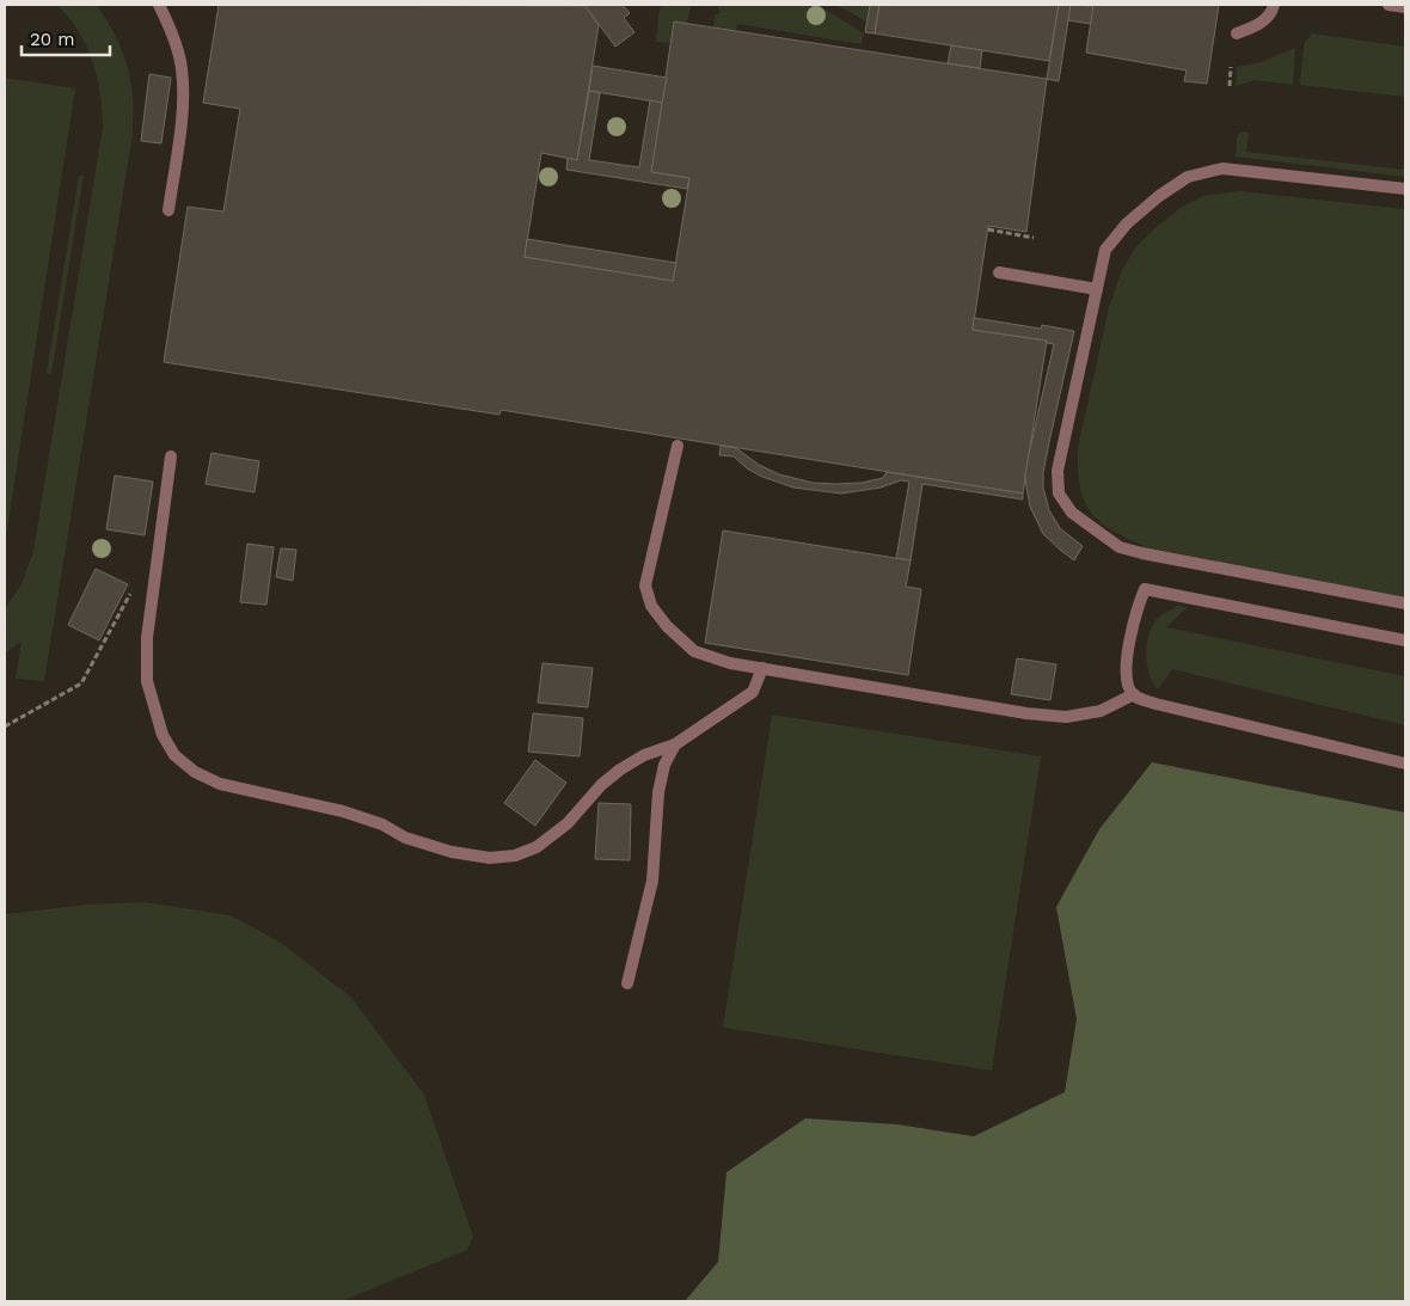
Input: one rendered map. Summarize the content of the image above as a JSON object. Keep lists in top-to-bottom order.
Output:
{
  "scale_bar": "20 m"
}
